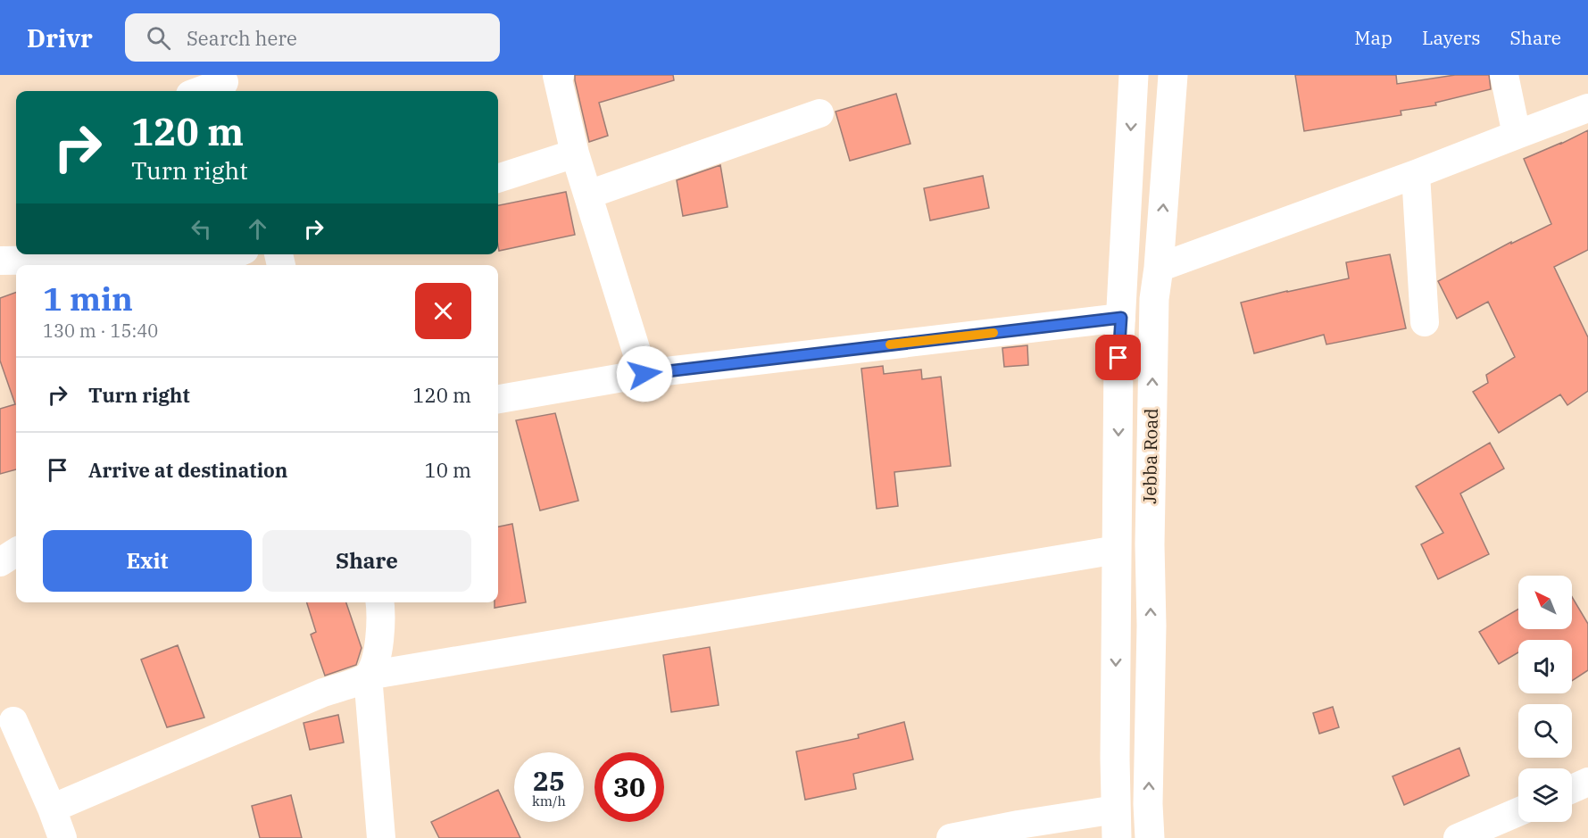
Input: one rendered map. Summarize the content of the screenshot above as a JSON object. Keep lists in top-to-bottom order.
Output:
{
  "streets": {
    "highway": ["Jebba Road"]
  },
  "north": "top left",
  "page": {
    "header": "Drivr",
    "search": "Search here",
    "nav": ["Map", "Layers", "Share"],
    "turn": ["120 m", "Turn right"],
    "heading": ["1 min", "130 m · 15:40"],
    "list": [
      {
        "name": "Turn right",
        "value": "120 m"
      },
      {
        "name": "Arrive at destination",
        "value": "10 m"
      }
    ],
    "buttons": ["Exit", "Share"],
    "speed": "25 km/h",
    "limit": "30"
  }
}
